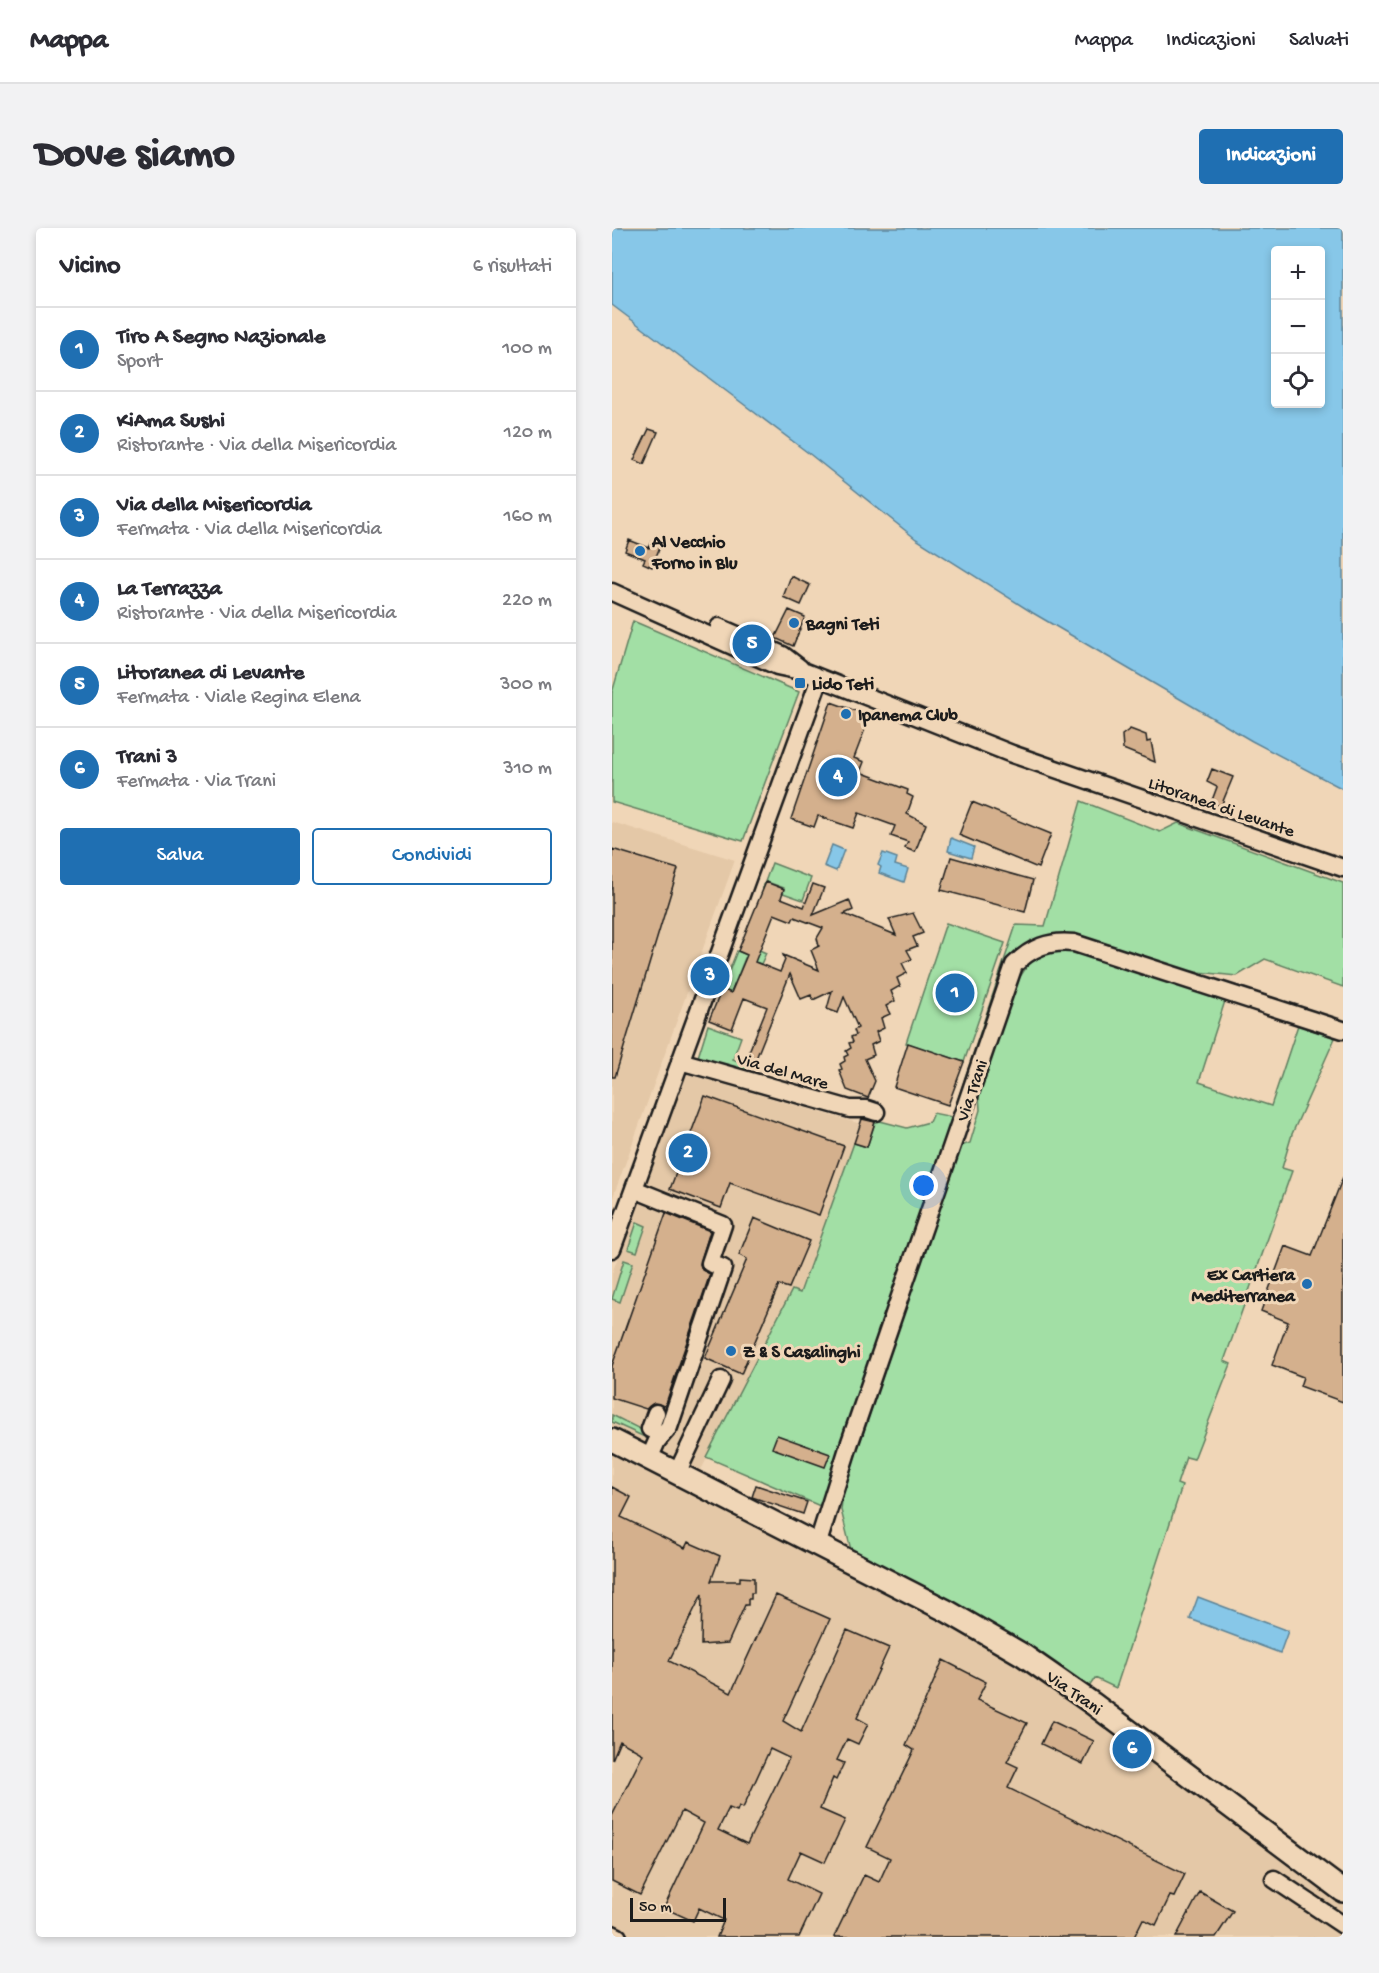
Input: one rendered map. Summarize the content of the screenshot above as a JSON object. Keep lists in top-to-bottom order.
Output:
{
  "streets": {
    "main road": ["Via Trani"],
    "street": ["Litoranea di Levante", "Via del Mare"]
  },
  "places": {
    "other": [
      "Al Vecchio Forno in Blu",
      "Bagni Teti",
      "Ipanema Club",
      "Ex Cartiera Mediterranea",
      "Z & S Casalinghi"
    ],
    "transit": ["Lido Teti"]
  },
  "scale_bar": "50 m",
  "page": {
    "header": "Mappa",
    "nav": ["Mappa", "Indicazioni", "Salvati"],
    "buttons": [
      "Indicazioni",
      ["Salva", "Condividi"]
    ],
    "title": "Dove siamo",
    "heading": ["Vicino", "6 risultati"],
    "map_buttons": ["+", "−"],
    "list": [
      {
        "mark": "1",
        "name": "Tiro A Segno Nazionale",
        "note": "Sport",
        "value": "100 m"
      },
      {
        "mark": "2",
        "name": "KiAma Sushi",
        "note": "Ristorante · Via della Misericordia",
        "value": "120 m"
      },
      {
        "mark": "3",
        "name": "Via della Misericordia",
        "note": "Fermata · Via della Misericordia",
        "value": "160 m"
      },
      {
        "mark": "4",
        "name": "La Terrazza",
        "note": "Ristorante · Via della Misericordia",
        "value": "220 m"
      },
      {
        "mark": "5",
        "name": "Litoranea di Levante",
        "note": "Fermata · Viale Regina Elena",
        "value": "300 m"
      },
      {
        "mark": "6",
        "name": "Trani 3",
        "note": "Fermata · Via Trani",
        "value": "310 m"
      }
    ],
    "pins": [
      "5",
      "4",
      "3",
      "1",
      "2",
      "6"
    ],
    "scale": "50 m"
  }
}
